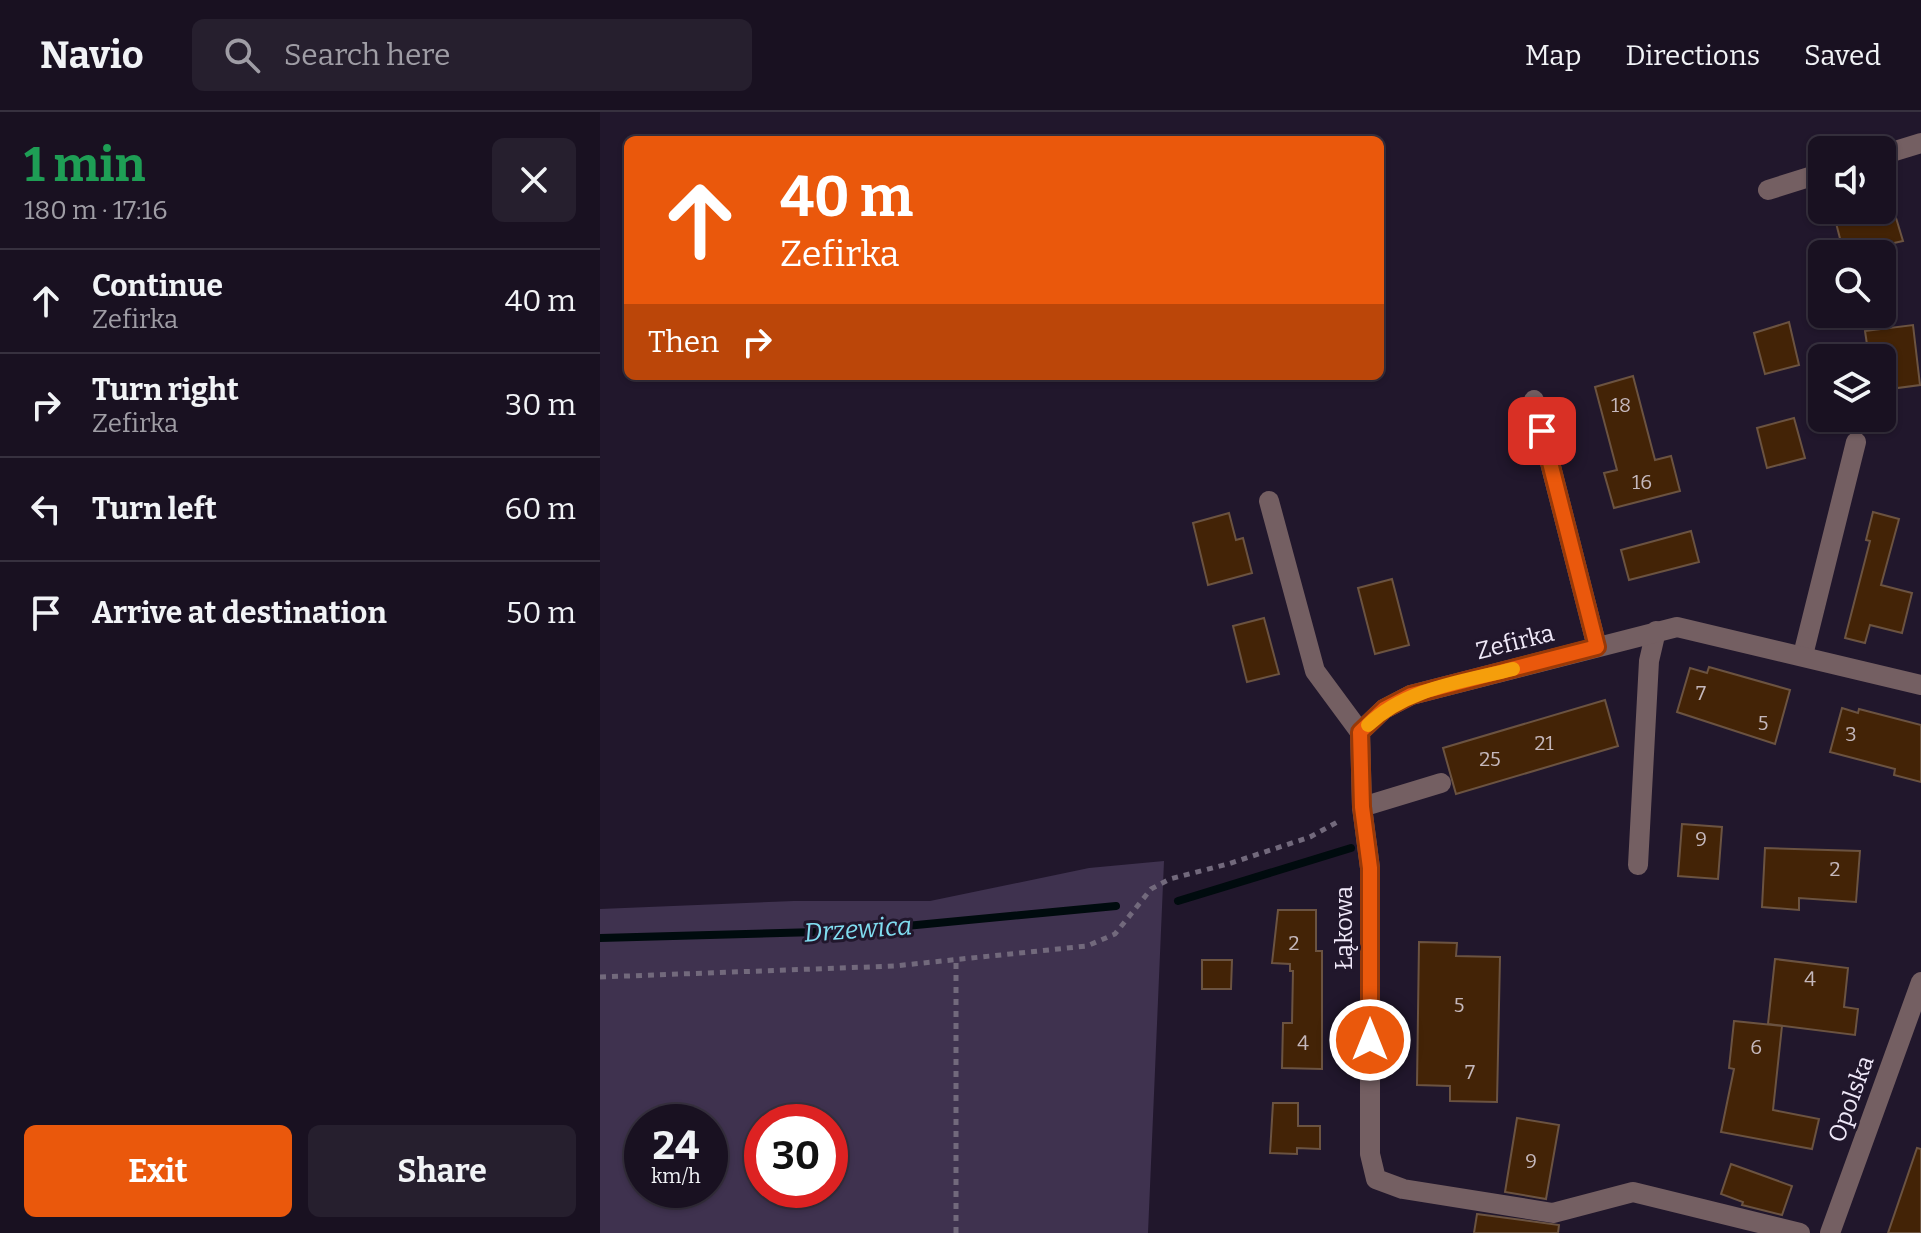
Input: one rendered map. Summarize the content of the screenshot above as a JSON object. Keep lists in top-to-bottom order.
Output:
{
  "streets": {
    "street": ["Zefirka", "Łąkowa", "Opolska"]
  },
  "water": ["Drzewica"],
  "house_numbers": [
    "18",
    "16",
    "7",
    "5",
    "3",
    "21",
    "25",
    "9",
    "2",
    "2",
    "4",
    "5",
    "4",
    "6",
    "7",
    "9"
  ],
  "page": {
    "header": "Navio",
    "search": "Search here",
    "nav": ["Map", "Directions", "Saved"],
    "heading": ["1 min", "180 m · 17:16"],
    "turn": ["40 m", "Zefirka"],
    "list": [
      {
        "name": "Continue",
        "note": "Zefirka",
        "value": "40 m"
      },
      {
        "name": "Turn right",
        "note": "Zefirka",
        "value": "30 m"
      },
      {
        "name": "Turn left",
        "value": "60 m"
      },
      {
        "name": "Arrive at destination",
        "value": "50 m"
      }
    ],
    "then": "Then",
    "speed": "24 km/h",
    "limit": "30",
    "buttons": ["Exit", "Share"]
  }
}
